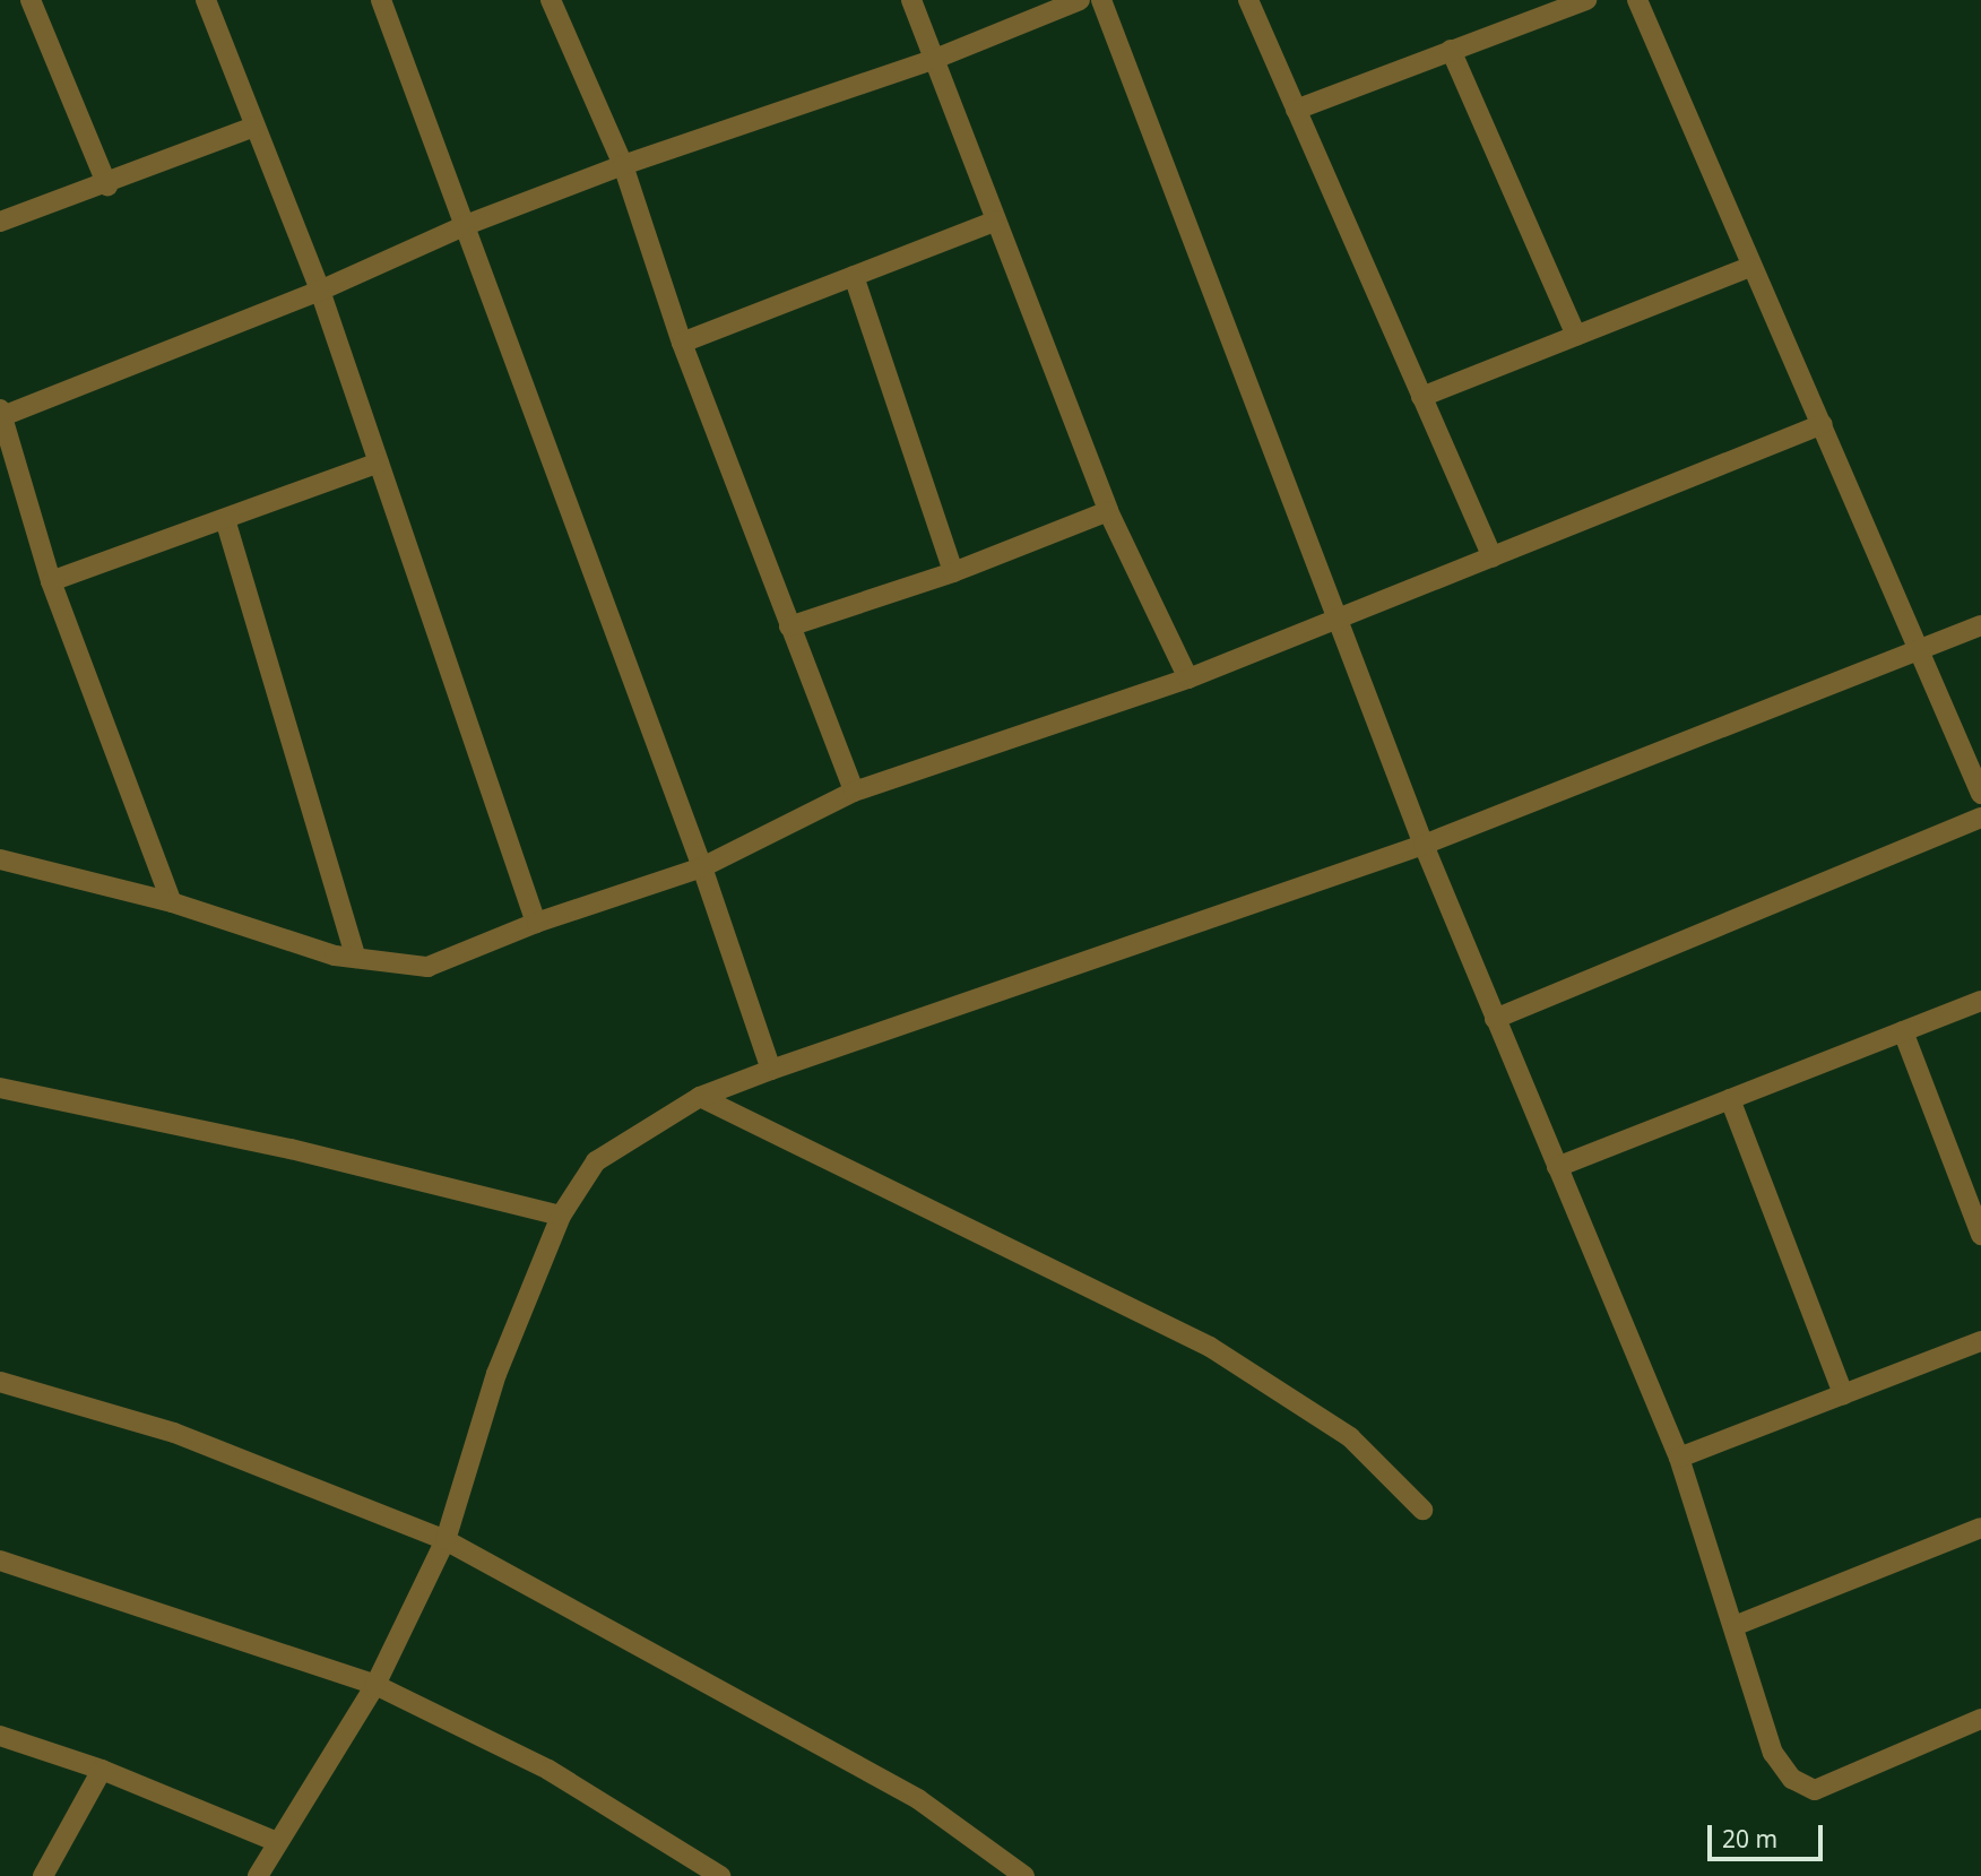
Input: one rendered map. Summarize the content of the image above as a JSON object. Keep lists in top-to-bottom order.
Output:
{
  "scale_bar": "20 m"
}
